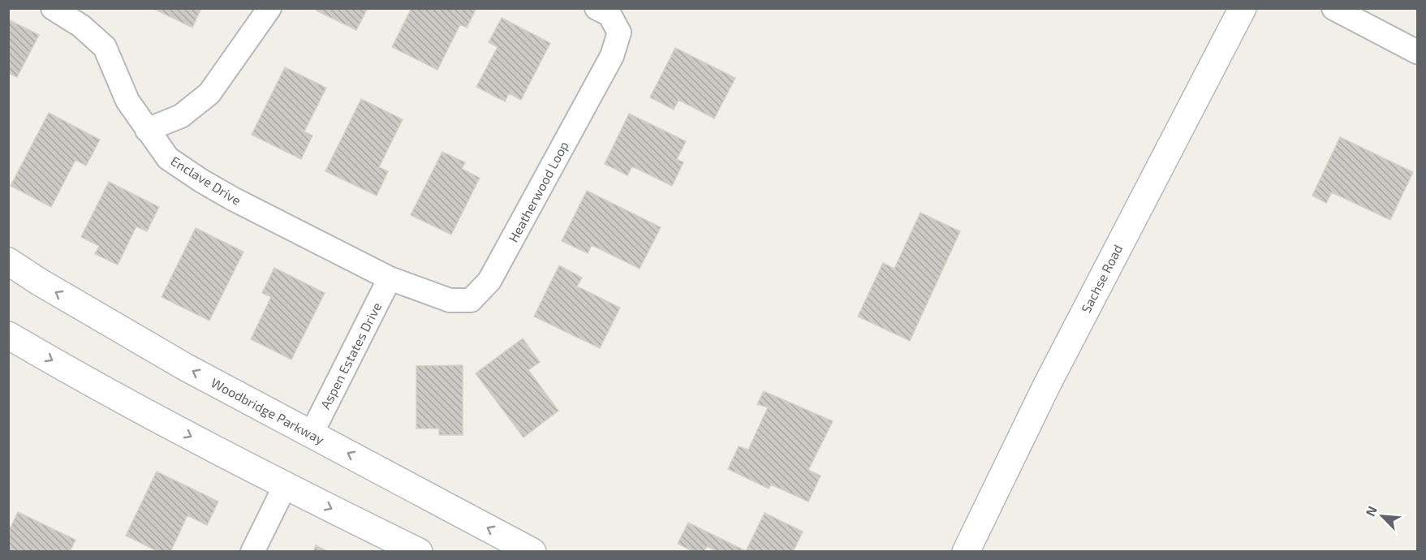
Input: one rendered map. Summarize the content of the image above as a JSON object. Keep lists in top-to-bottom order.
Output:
{
  "streets": {
    "main road": ["Sachse Road", "Woodbridge Parkway"],
    "street": ["Enclave Drive", "Heatherwood Loop", "Aspen Estates Drive"]
  },
  "crossings": [
    ["Enclave Drive", "Heatherwood Loop"],
    ["Enclave Drive", "Aspen Estates Drive"],
    ["Heatherwood Loop", "Aspen Estates Drive"],
    ["Aspen Estates Drive", "Woodbridge Parkway"]
  ],
  "north": "top left"
}
